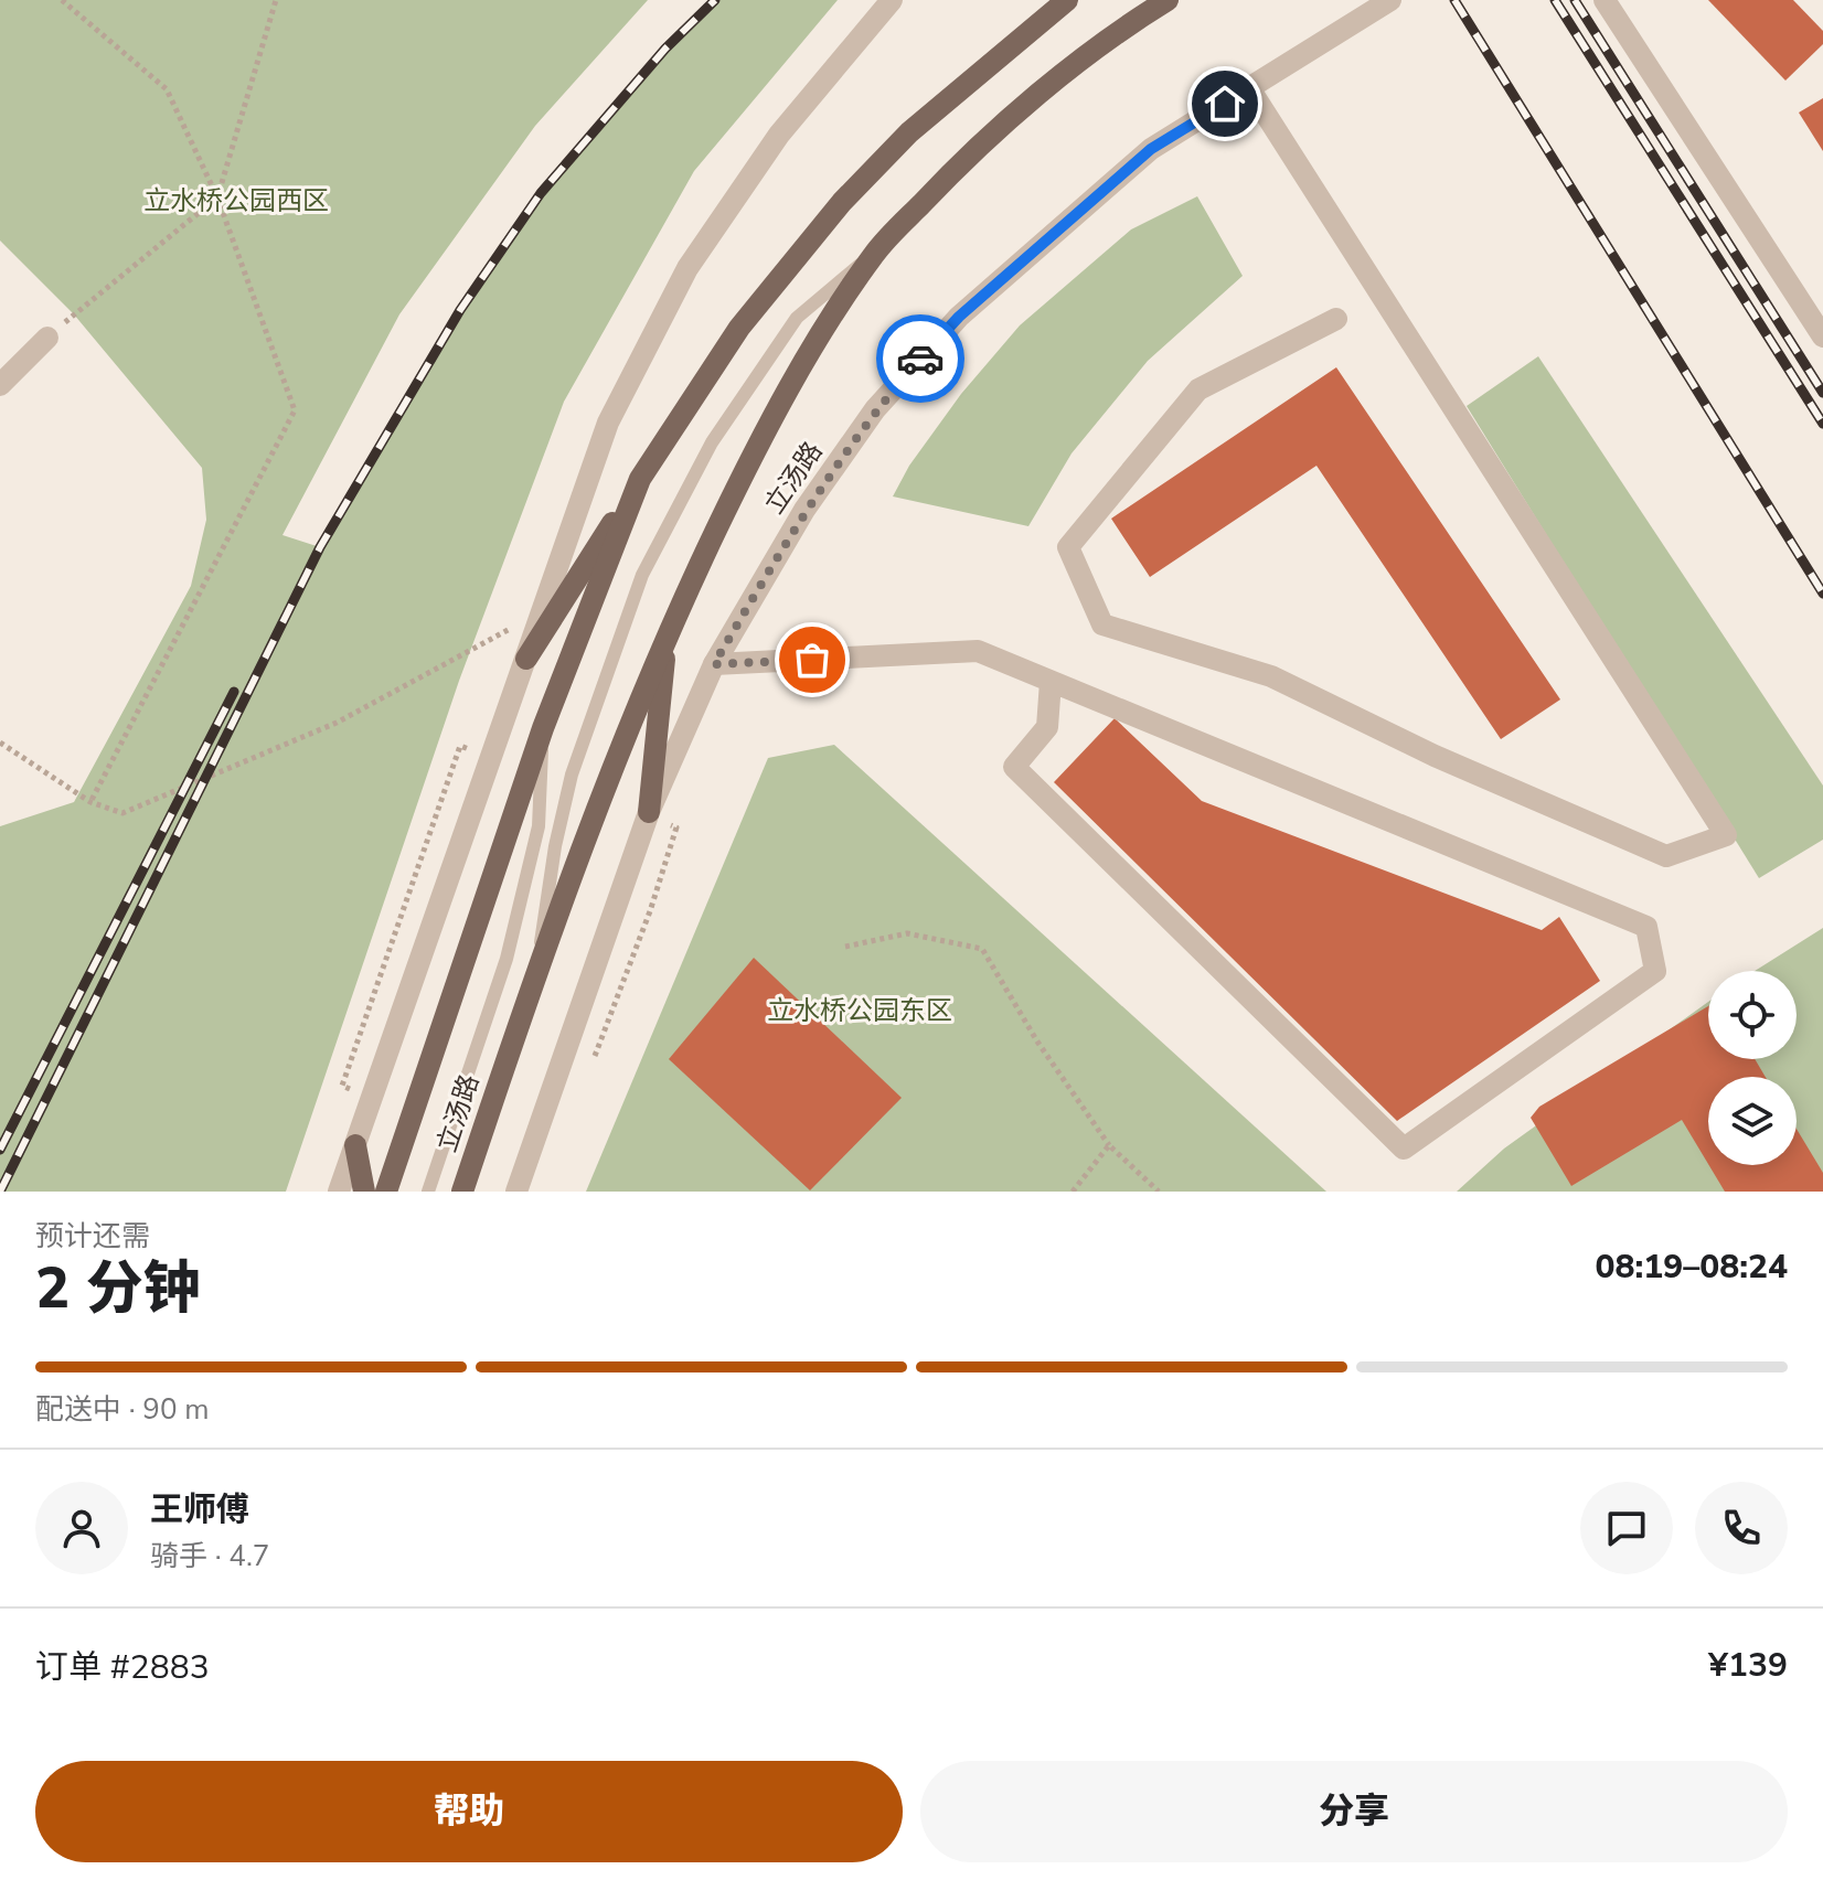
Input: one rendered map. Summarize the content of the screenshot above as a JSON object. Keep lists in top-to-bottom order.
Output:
{
  "streets": {
    "main road": ["立汤路"]
  },
  "parks": ["立水桥公园西区", "立水桥公园东区"],
  "page": {
    "heading": ["2 分钟", "预计还需", "08:19–08:24"],
    "panel": [
      "王师傅",
      "骑手 · 4.7",
      "订单 #2883",
      "¥139"
    ],
    "bar": "配送中 · 90 m",
    "buttons": ["帮助", "分享"]
  }
}
